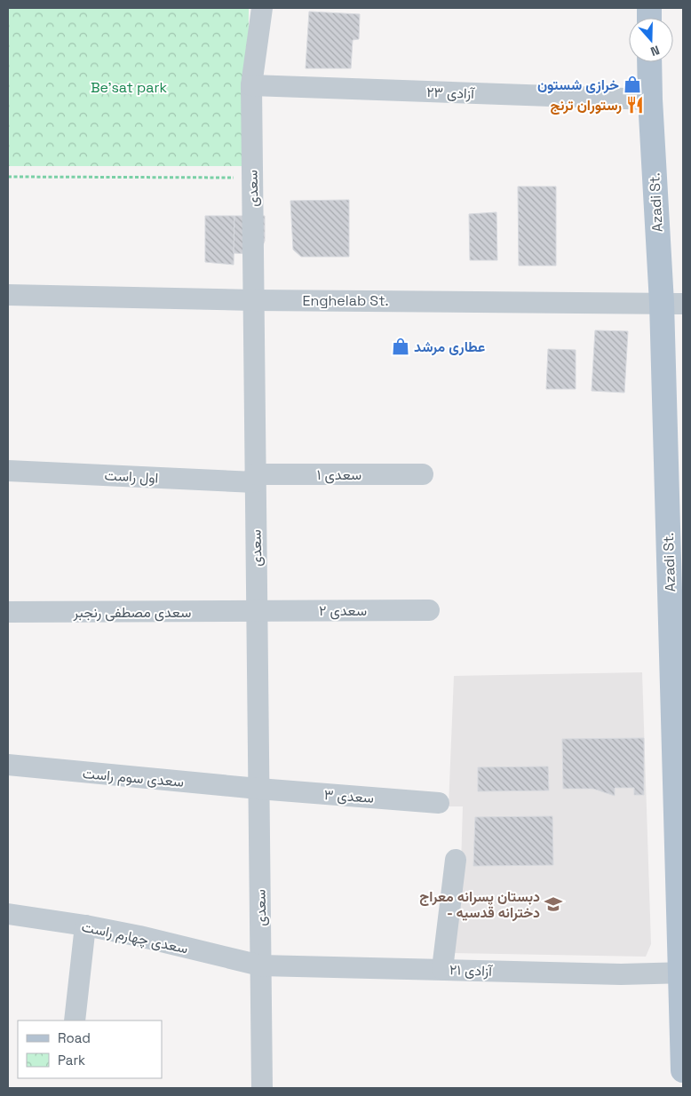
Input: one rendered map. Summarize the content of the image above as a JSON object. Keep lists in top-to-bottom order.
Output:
{
  "streets": {
    "main road": ["Azadi St."],
    "street": [
      "آزادی ۲۳",
      "سعدی",
      "Enghelab St.",
      "سعدی ۱",
      "اول راست",
      "سعدی ۲",
      "سعدی مصطفی رنجبر",
      "سعدی سوم راست",
      "سعدی ۳",
      "سعدی چهارم راست",
      "آزادی ۲۱"
    ]
  },
  "crossings": [
    ["آزادی ۲۳", "سعدی"],
    ["آزادی ۲۳", "Azadi St."],
    ["سعدی", "Enghelab St."],
    ["سعدی", "سعدی ۱"],
    ["سعدی", "اول راست"],
    ["سعدی", "سعدی ۲"],
    ["سعدی", "سعدی مصطفی رنجبر"],
    ["سعدی", "سعدی سوم راست"],
    ["سعدی", "سعدی ۳"],
    ["سعدی", "سعدی چهارم راست"],
    ["سعدی", "آزادی ۲۱"],
    ["Azadi St.", "Enghelab St."],
    ["Azadi St.", "آزادی ۲۱"],
    ["سعدی ۱", "اول راست"],
    ["سعدی ۲", "سعدی مصطفی رنجبر"],
    ["سعدی سوم راست", "سعدی ۳"],
    ["سعدی چهارم راست", "آزادی ۲۱"]
  ],
  "parks": ["Be'sat park"],
  "places": {
    "shop": ["خرازی شستون", "عطاری مرشد"],
    "restaurant": ["رستوران ترنج"],
    "school or university": ["دبستان پسرانه معراج - دخترانه قدسیه"]
  },
  "legend": ["Road", "Park"],
  "north": "bottom"
}
